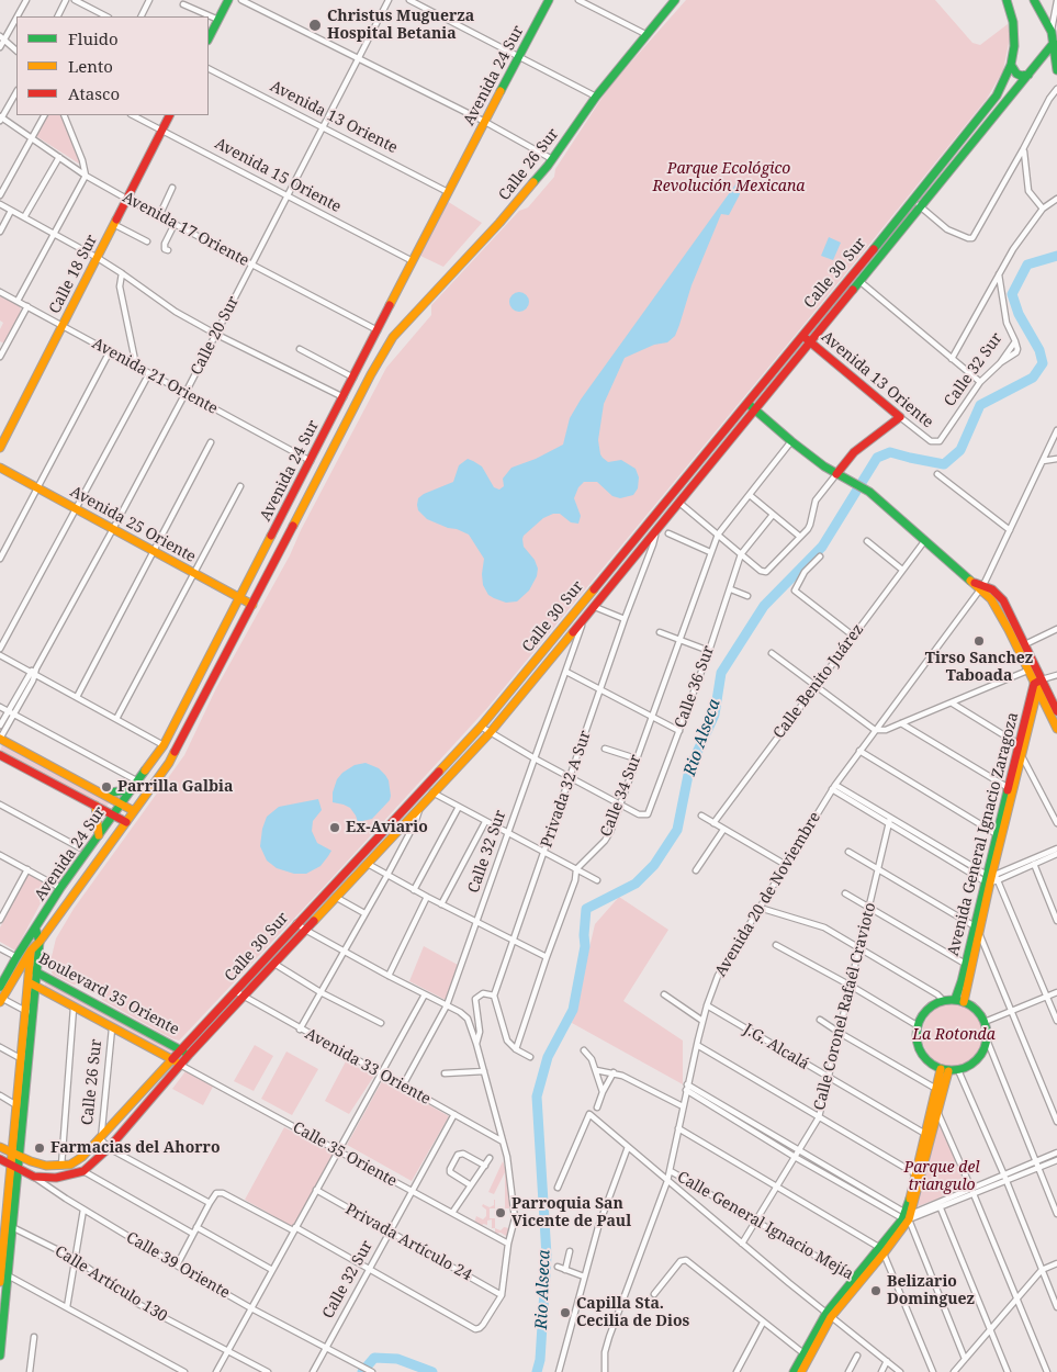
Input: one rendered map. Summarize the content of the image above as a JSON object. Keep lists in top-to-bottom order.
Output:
{
  "streets": {
    "main road": [
      "Avenida 24 Sur",
      "Avenida 13 Oriente",
      "Calle 26 Sur",
      "Calle 30 Sur",
      "Calle 18 Sur",
      "Avenida 25 Oriente",
      "Avenida General Ignacio Zaragoza",
      "Boulevard 35 Oriente"
    ],
    "street": [
      "Avenida 15 Oriente",
      "Avenida 17 Oriente",
      "Calle 20 Sur",
      "Calle 32 Sur",
      "Avenida 21 Oriente",
      "Calle Benito Juárez",
      "Calle 36 Sur",
      "Privada 32 A Sur",
      "Calle 34 Sur",
      "Avenida 20 de Noviembre",
      "Calle Coronel Rafaél Cravioto",
      "J.G. Alcalá",
      "Avenida 33 Oriente",
      "Calle 35 Oriente",
      "Calle General Ignacio Mejía",
      "Privada Artículo 24",
      "Calle 39 Oriente",
      "Calle Artículo 130"
    ]
  },
  "crossings": [
    ["Avenida 24 Sur", "Avenida 13 Oriente"],
    ["Avenida 24 Sur", "Calle 26 Sur"],
    ["Avenida 24 Sur", "Avenida 15 Oriente"],
    ["Avenida 24 Sur", "Avenida 17 Oriente"],
    ["Avenida 24 Sur", "Avenida 21 Oriente"],
    ["Avenida 24 Sur", "Avenida 25 Oriente"],
    ["Avenida 24 Sur", "Boulevard 35 Oriente"],
    ["Avenida 13 Oriente", "Calle 30 Sur"],
    ["Avenida 13 Oriente", "Calle 20 Sur"],
    ["Avenida 13 Oriente", "Calle 32 Sur"],
    ["Calle 26 Sur", "Calle 30 Sur"],
    ["Calle 26 Sur", "Boulevard 35 Oriente"],
    ["Avenida 15 Oriente", "Calle 18 Sur"],
    ["Avenida 15 Oriente", "Calle 20 Sur"],
    ["Avenida 17 Oriente", "Calle 18 Sur"],
    ["Avenida 17 Oriente", "Calle 20 Sur"],
    ["Calle 30 Sur", "Calle 32 Sur"],
    ["Calle 30 Sur", "Privada 32 A Sur"],
    ["Calle 30 Sur", "Boulevard 35 Oriente"],
    ["Calle 30 Sur", "Avenida 33 Oriente"],
    ["Calle 30 Sur", "Calle 35 Oriente"],
    ["Calle 30 Sur", "Calle 39 Oriente"],
    ["Calle 18 Sur", "Avenida 21 Oriente"],
    ["Calle 20 Sur", "Avenida 21 Oriente"],
    ["Calle 20 Sur", "Avenida 25 Oriente"],
    ["Calle 32 Sur", "Avenida 33 Oriente"],
    ["Calle 32 Sur", "Calle 35 Oriente"],
    ["Calle 32 Sur", "Privada Artículo 24"],
    ["Calle 32 Sur", "Calle 39 Oriente"],
    ["Calle 36 Sur", "Calle 34 Sur"],
    ["Avenida 20 de Noviembre", "J.G. Alcalá"],
    ["Avenida 20 de Noviembre", "Calle General Ignacio Mejía"],
    ["Boulevard 35 Oriente", "Calle 35 Oriente"],
    ["Calle Coronel Rafaél Cravioto", "J.G. Alcalá"],
    ["Calle Coronel Rafaél Cravioto", "Calle General Ignacio Mejía"]
  ],
  "water": ["Rio Alseca"],
  "parks": ["Parque Ecológico Revolución Mexicana", "La Rotonda", "Parque del triangulo"],
  "places": [
    "Christus Muguerza Hospital Betania",
    "Tirso Sanchez Taboada",
    "Parrilla Galbia",
    "Ex-Aviario",
    "Farmacias del Ahorro",
    "Parroquia San Vicente de Paul",
    "Belizario Dominguez",
    "Capilla Sta. Cecilia de Dios"
  ],
  "legend": ["Fluido", "Lento", "Atasco"]
}
